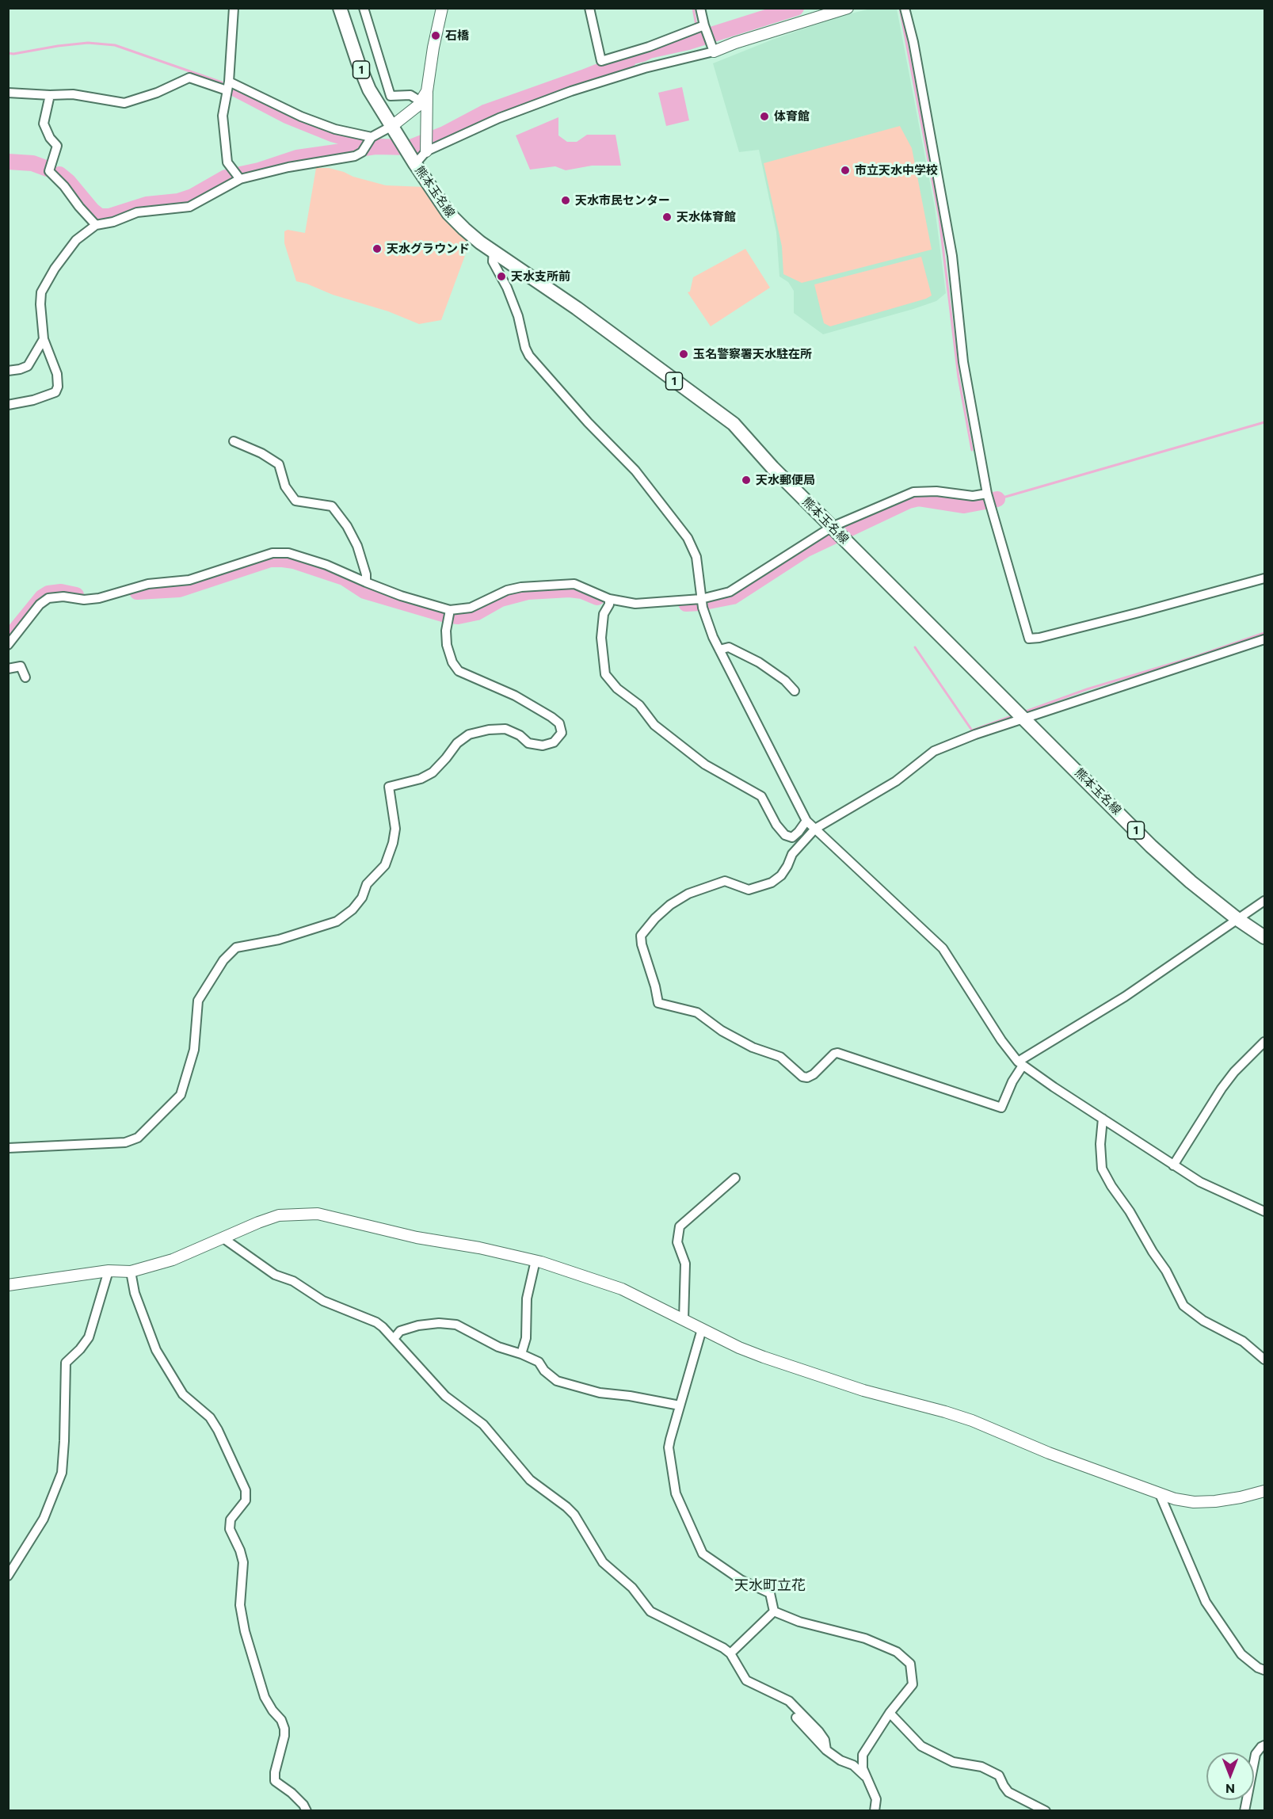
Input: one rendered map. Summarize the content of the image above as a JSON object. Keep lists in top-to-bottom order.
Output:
{
  "streets": {
    "main road": ["1", "熊本玉名線"]
  },
  "districts": ["天水町立花"],
  "places": [
    "石橋",
    "体育館",
    "市立天水中学校",
    "天水市民センター",
    "天水体育館",
    "天水グラウンド",
    "天水支所前",
    "玉名警察署天水駐在所",
    "天水郵便局"
  ],
  "north": "bottom"
}
